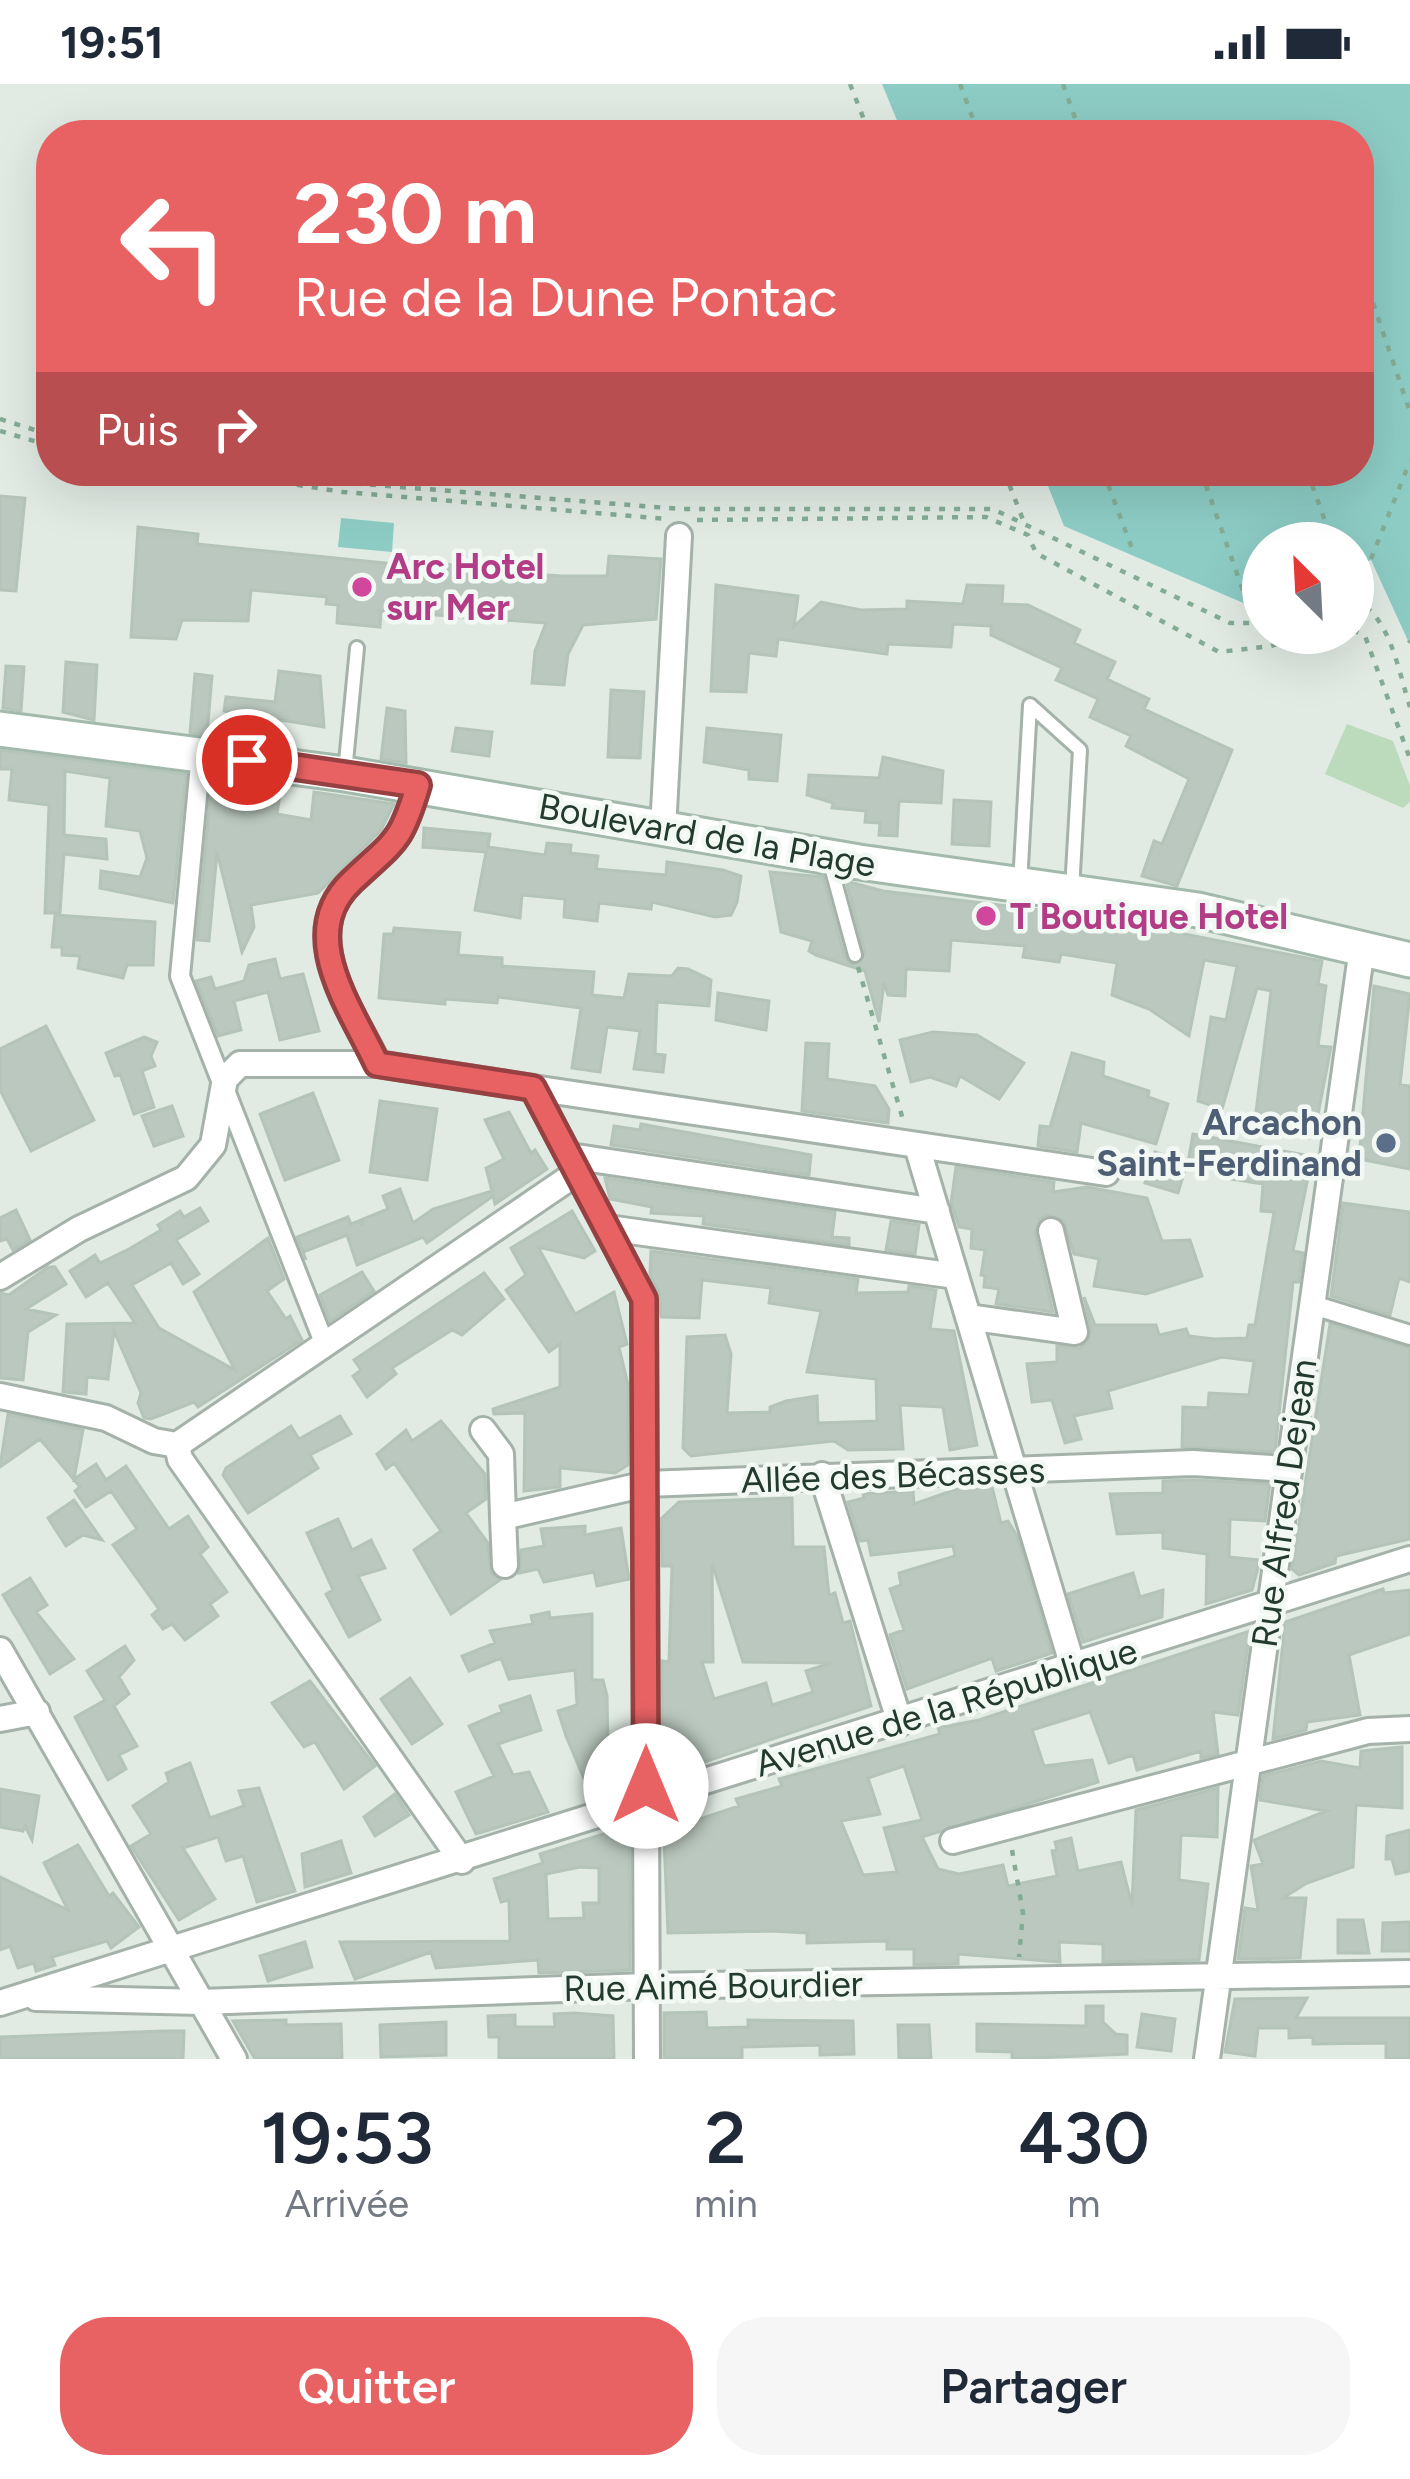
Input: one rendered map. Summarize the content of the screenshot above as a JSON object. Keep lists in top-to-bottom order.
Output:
{
  "streets": {
    "main road": ["Boulevard de la Plage"],
    "street": [
      "Allée des Bécasses",
      "Rue Alfred Dejean",
      "Avenue de la République",
      "Rue Aimé Bourdier"
    ]
  },
  "crossings": [
    ["Boulevard de la Plage", "Rue Alfred Dejean"],
    ["Allée des Bécasses", "Rue Alfred Dejean"],
    ["Rue Alfred Dejean", "Avenue de la République"],
    ["Rue Alfred Dejean", "Rue Aimé Bourdier"],
    ["Avenue de la République", "Rue Aimé Bourdier"]
  ],
  "places": ["Arc Hotel sur Mer", "T Boutique Hotel", "Arcachon Saint-Ferdinand"],
  "north": "top left",
  "page": {
    "status": "19:51",
    "turn": ["230 m", "Rue de la Dune Pontac"],
    "then": "Puis",
    "eta": [
      "19:53",
      "Arrivée",
      "2",
      "min",
      "430",
      "m"
    ],
    "buttons": ["Quitter", "Partager"]
  }
}
